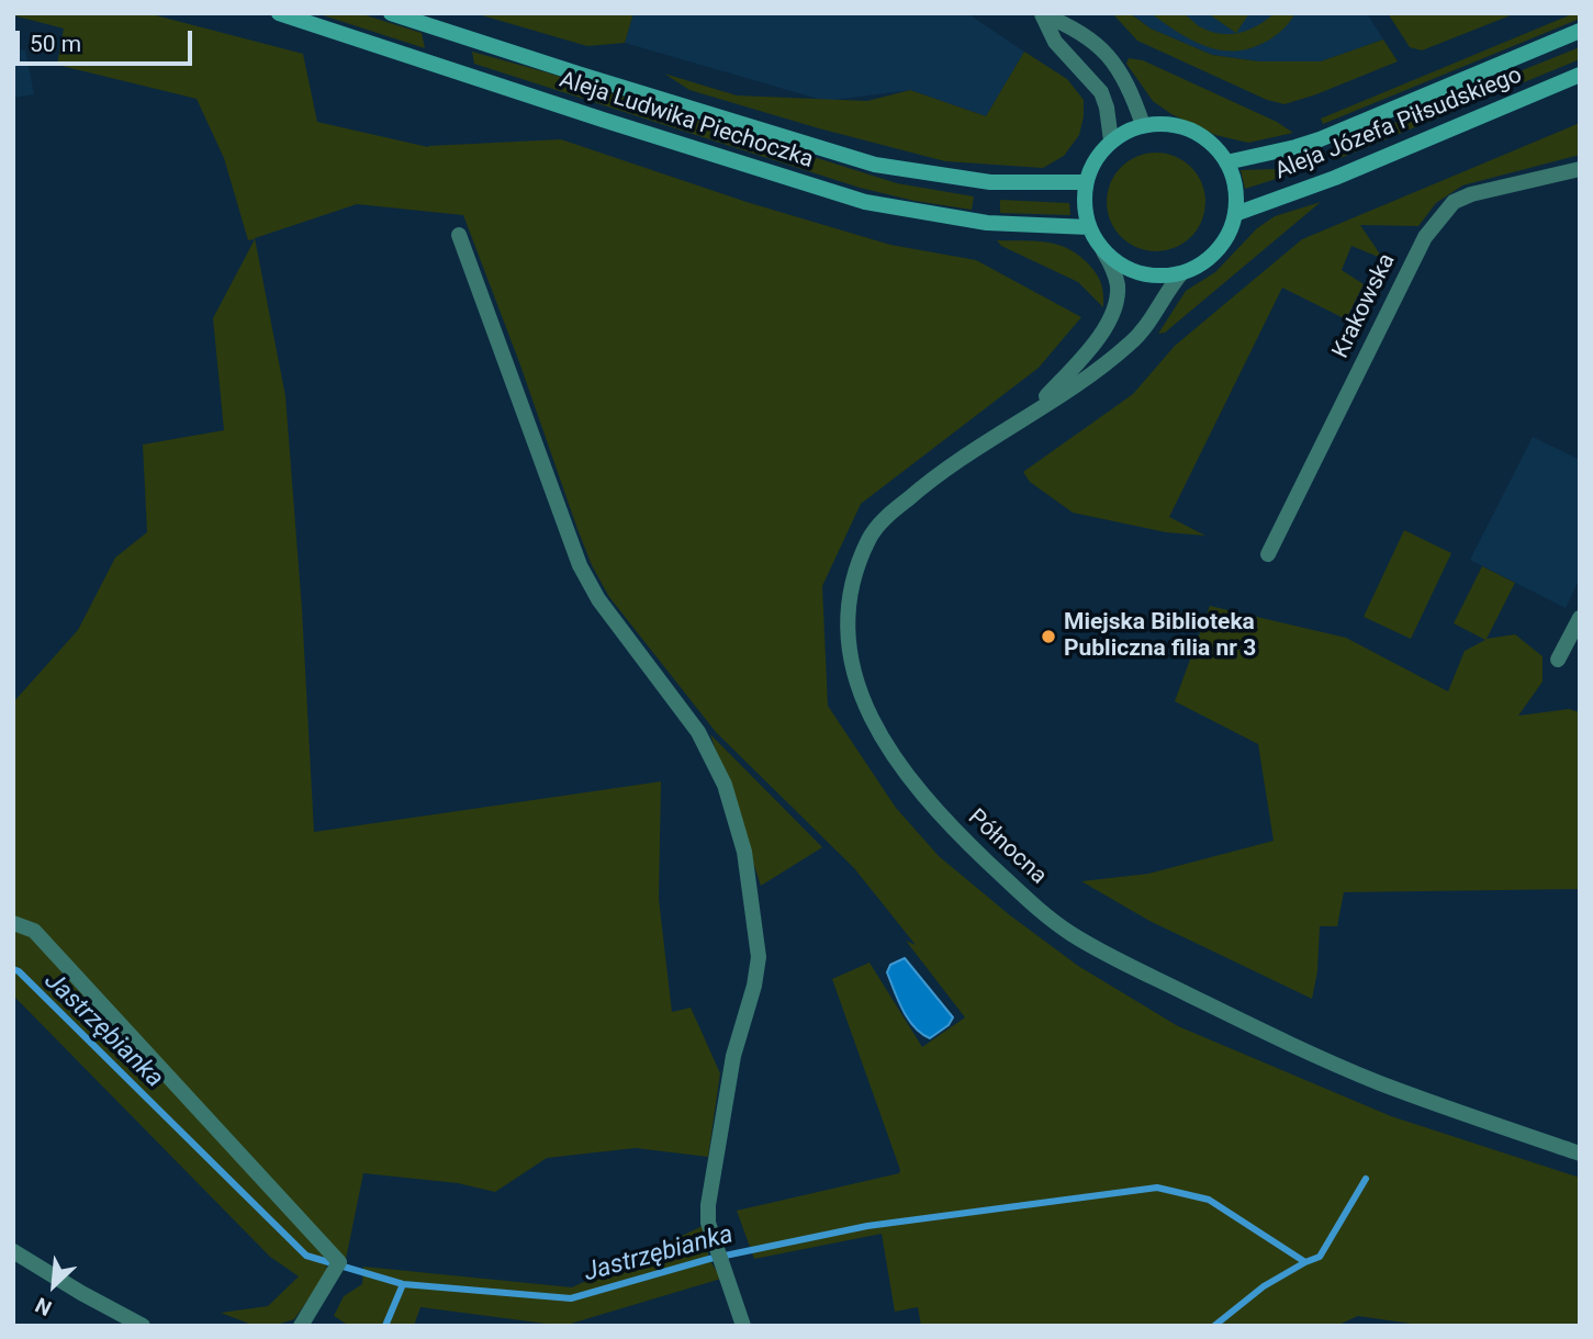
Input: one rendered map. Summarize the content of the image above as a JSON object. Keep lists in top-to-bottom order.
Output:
{
  "streets": {
    "main road": ["Aleja Ludwika Piechoczka", "Aleja Józefa Piłsudskiego"],
    "street": ["Krakowska", "Północna"]
  },
  "crossings": [
    ["Aleja Ludwika Piechoczka", "Aleja Józefa Piłsudskiego"],
    ["Aleja Ludwika Piechoczka", "Północna"],
    ["Aleja Józefa Piłsudskiego", "Północna"]
  ],
  "water": ["Jastrzębianka"],
  "places": ["Miejska Biblioteka Publiczna filia nr 3"],
  "scale_bar": "50 m",
  "north": "bottom left"
}
